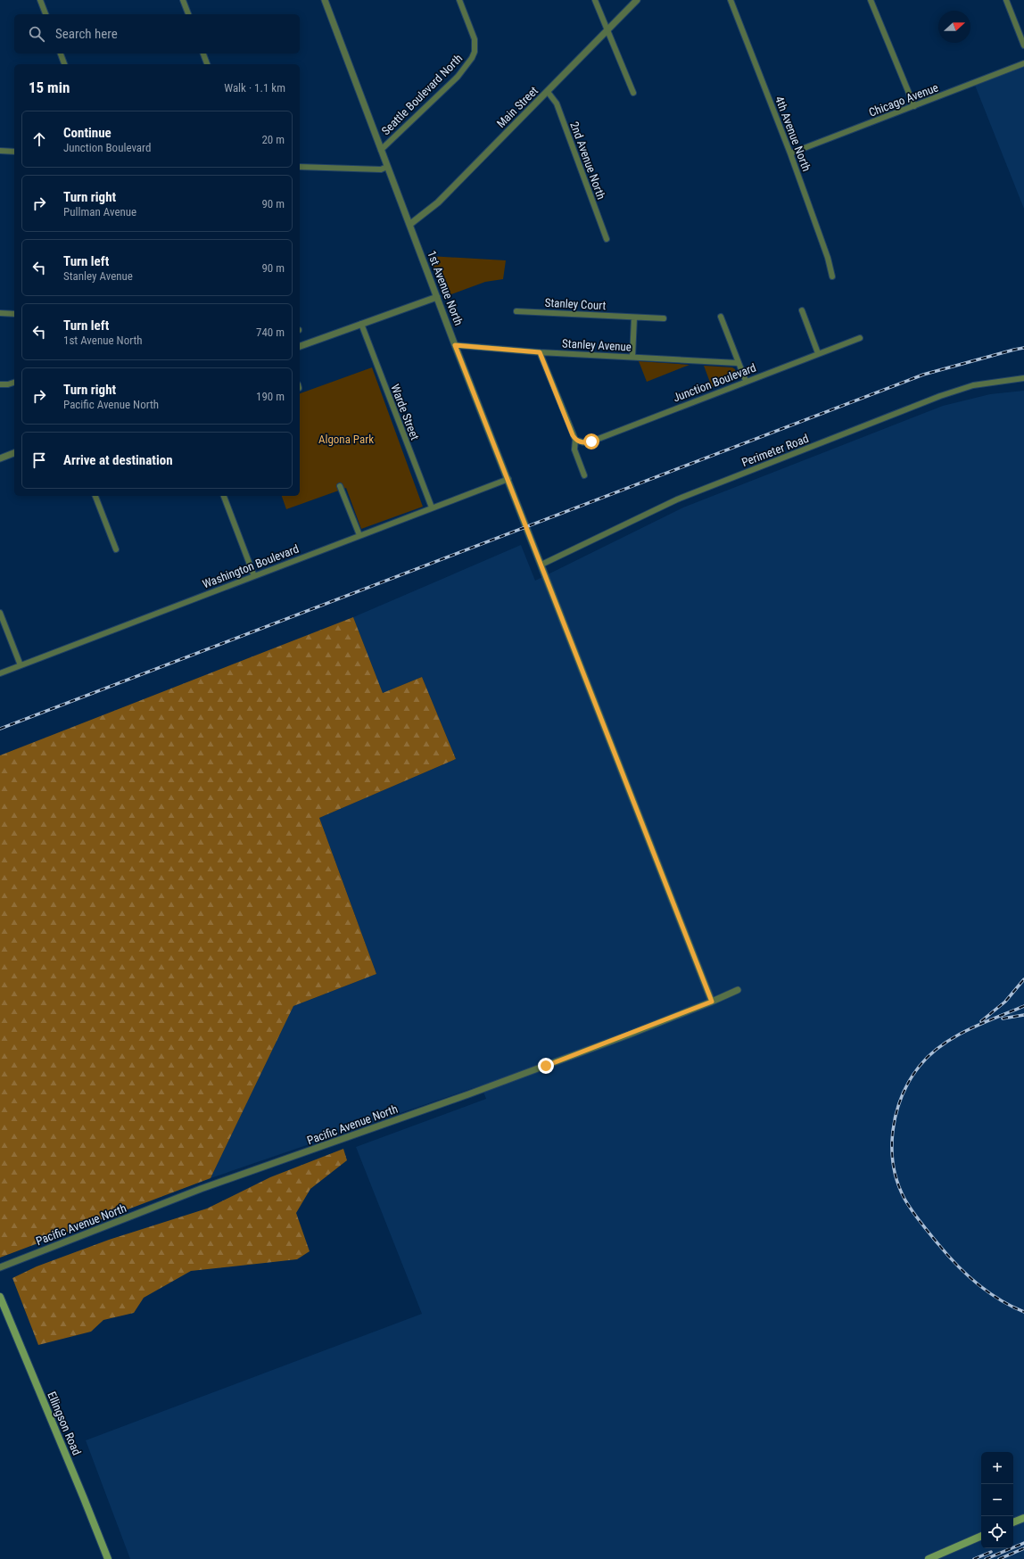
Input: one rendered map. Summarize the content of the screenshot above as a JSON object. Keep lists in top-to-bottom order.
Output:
{
  "streets": {
    "main road": ["Ellingson Road"],
    "street": [
      "Seattle Boulevard North",
      "Chicago Avenue",
      "Main Street",
      "4th Avenue North",
      "2nd Avenue North",
      "1st Avenue North",
      "Stanley Court",
      "Stanley Avenue",
      "Junction Boulevard",
      "Warde Street",
      "Perimeter Road",
      "Washington Boulevard",
      "Pacific Avenue North"
    ]
  },
  "crossings": [
    ["Seattle Boulevard North", "1st Avenue North"],
    ["Chicago Avenue", "4th Avenue North"],
    ["Main Street", "2nd Avenue North"],
    ["Main Street", "1st Avenue North"],
    ["1st Avenue North", "Stanley Avenue"],
    ["1st Avenue North", "Perimeter Road"],
    ["1st Avenue North", "Washington Boulevard"],
    ["1st Avenue North", "Pacific Avenue North"],
    ["Warde Street", "Washington Boulevard"]
  ],
  "parks": ["Algona Park"],
  "north": "right",
  "page": {
    "search": "Search here",
    "heading": ["15 min", "Walk · 1.1 km"],
    "list": [
      ["Continue", "Junction Boulevard", "20 m"],
      ["Turn right", "Pullman Avenue", "90 m"],
      ["Turn left", "Stanley Avenue", "90 m"],
      ["Turn left", "1st Avenue North", "740 m"],
      ["Turn right", "Pacific Avenue North", "190 m"],
      "Arrive at destination"
    ],
    "map_buttons": ["+", "−"]
  }
}
